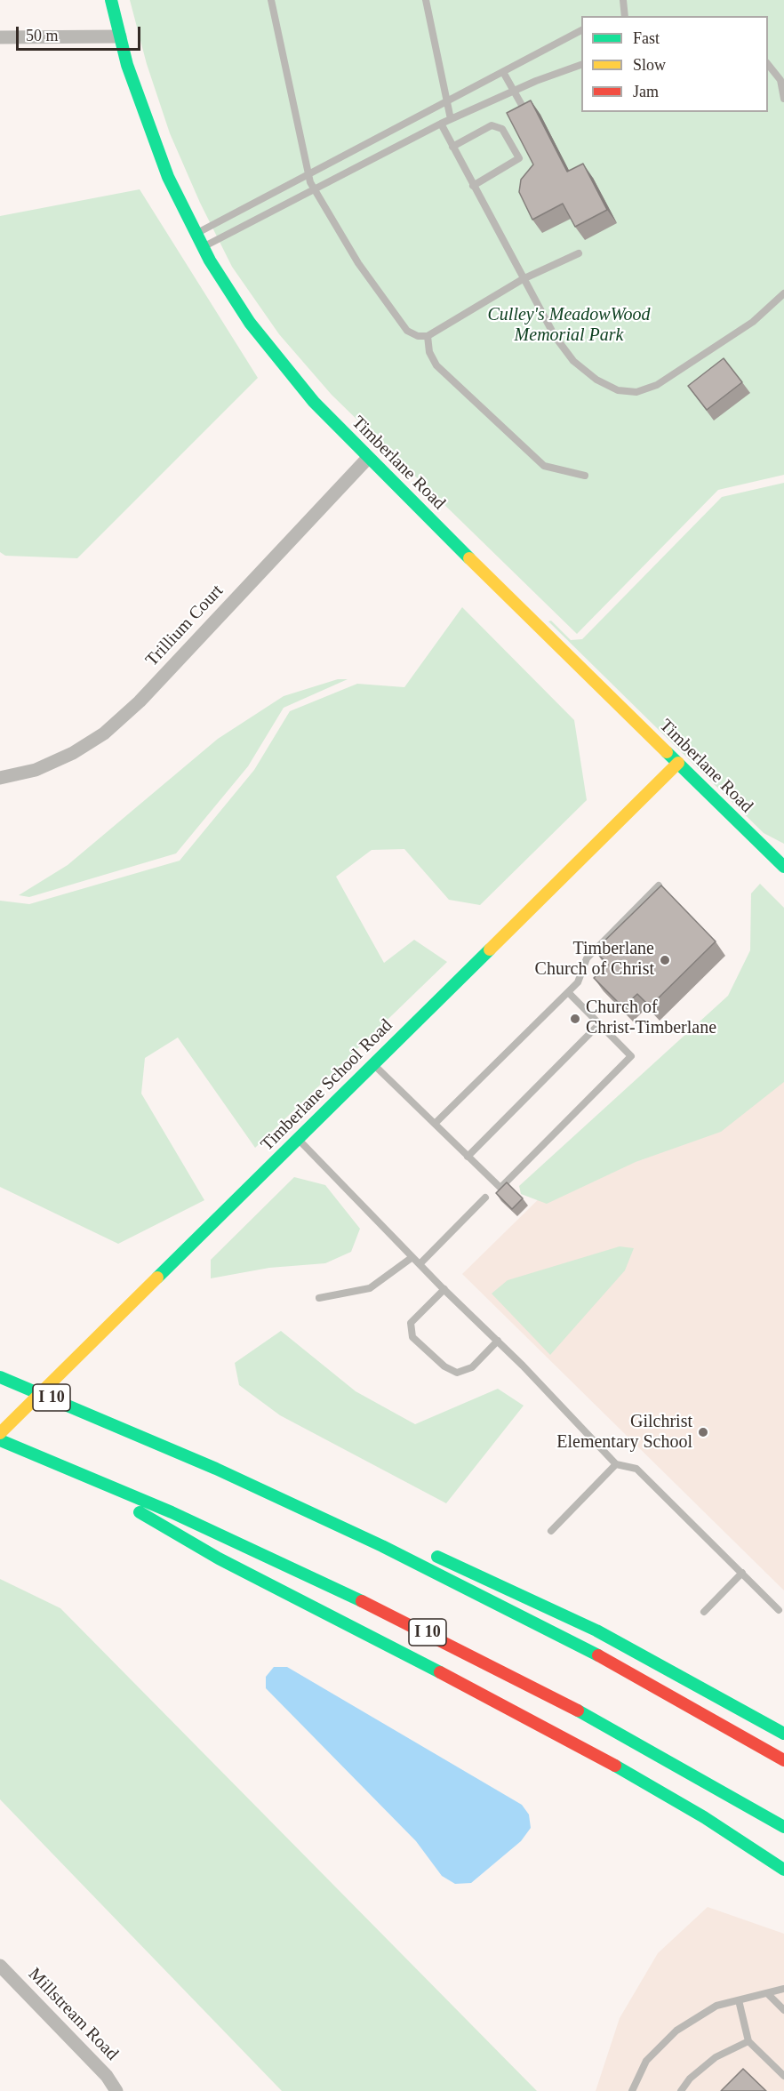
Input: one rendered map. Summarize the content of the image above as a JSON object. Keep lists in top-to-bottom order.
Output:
{
  "streets": {
    "main road": ["Timberlane Road", "Timberlane School Road", "I 10"],
    "street": ["Trillium Court", "Millstream Road"]
  },
  "crossings": [
    ["Timberlane Road", "Trillium Court"],
    ["Timberlane Road", "Timberlane School Road"]
  ],
  "parks": ["Culley's MeadowWood Memorial Park"],
  "places": ["Timberlane Church of Christ", "Church of Christ-Timberlane", "Gilchrist Elementary School"],
  "legend": ["Fast", "Slow", "Jam"],
  "scale_bar": "50 m"
}
